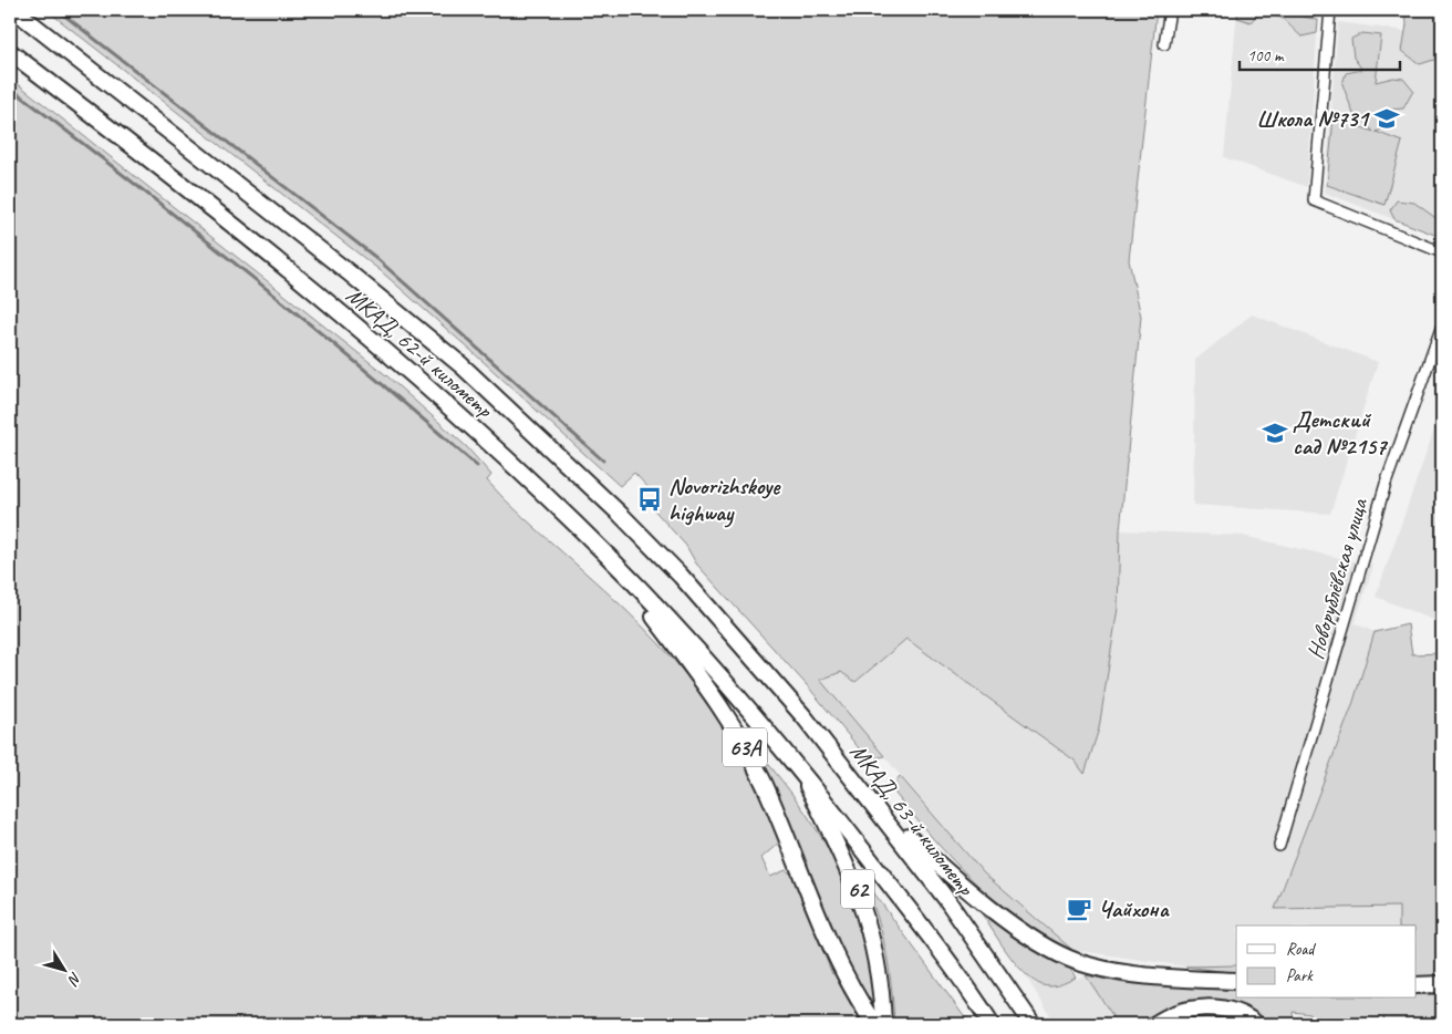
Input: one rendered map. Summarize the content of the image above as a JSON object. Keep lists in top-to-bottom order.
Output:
{
  "streets": {
    "main road": [
      "МКАД, 62-й километр",
      "63A",
      "МКАД, 63-й километр",
      "62"
    ],
    "street": ["Новорублёвская улица"]
  },
  "crossings": [
    ["МКАД, 62-й километр", "63A"],
    ["МКАД, 62-й километр", "МКАД, 63-й километр"],
    ["МКАД, 62-й километр", "62"]
  ],
  "places": {
    "school or university": ["Школа №731", "Детский сад №2157"],
    "bus stop": ["Novorizhskoye highway"],
    "cafe": ["Чайхона"]
  },
  "legend": ["Road", "Park"],
  "scale_bar": "100 m",
  "north": "bottom right"
}
